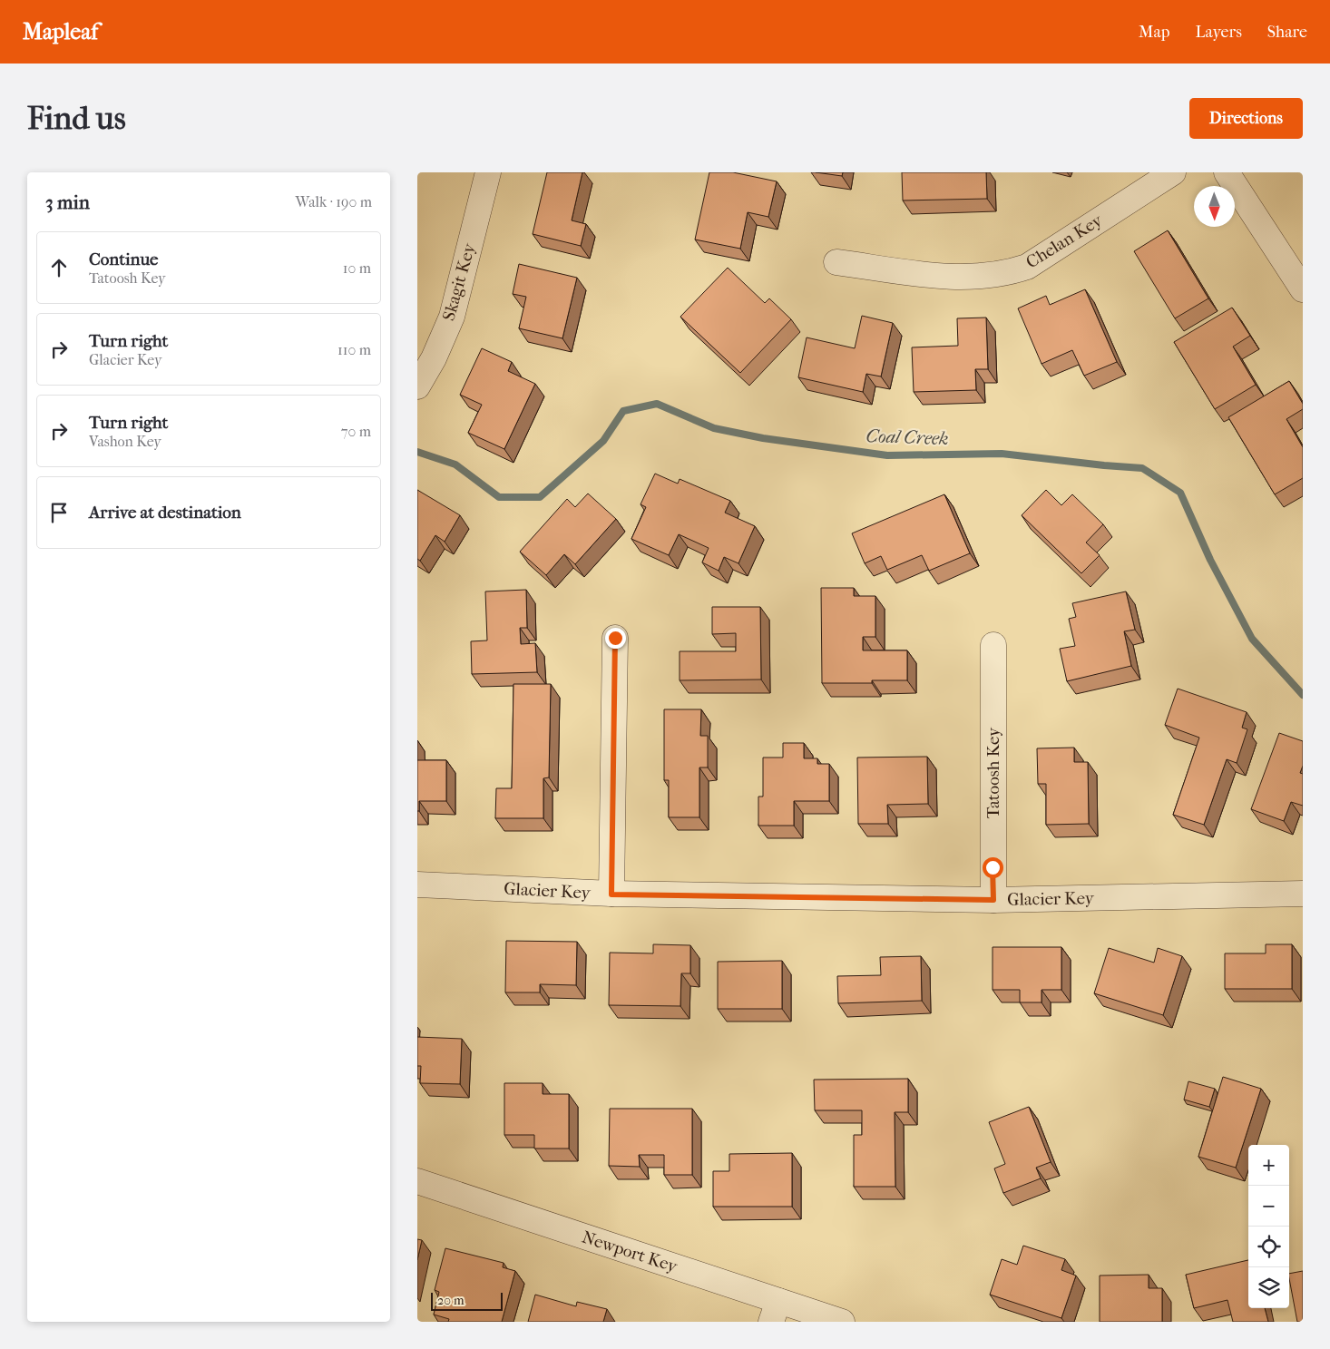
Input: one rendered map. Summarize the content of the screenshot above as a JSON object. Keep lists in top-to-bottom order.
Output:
{
  "streets": {
    "street": [
      "Chelan Key",
      "Skagit Key",
      "Tatoosh Key",
      "Glacier Key",
      "Newport Key"
    ]
  },
  "crossings": [
    ["Tatoosh Key", "Glacier Key"]
  ],
  "water": ["Coal Creek"],
  "scale_bar": "20 m",
  "north": "bottom",
  "page": {
    "header": "Mapleaf",
    "nav": ["Map", "Layers", "Share"],
    "buttons": "Directions",
    "title": "Find us",
    "heading": ["3 min", "Walk · 190 m"],
    "list": [
      ["Continue", "Tatoosh Key", "10 m"],
      ["Turn right", "Glacier Key", "110 m"],
      ["Turn right", "Vashon Key", "70 m"],
      "Arrive at destination"
    ],
    "map_buttons": ["+", "−"],
    "scale": "20 m"
  }
}
